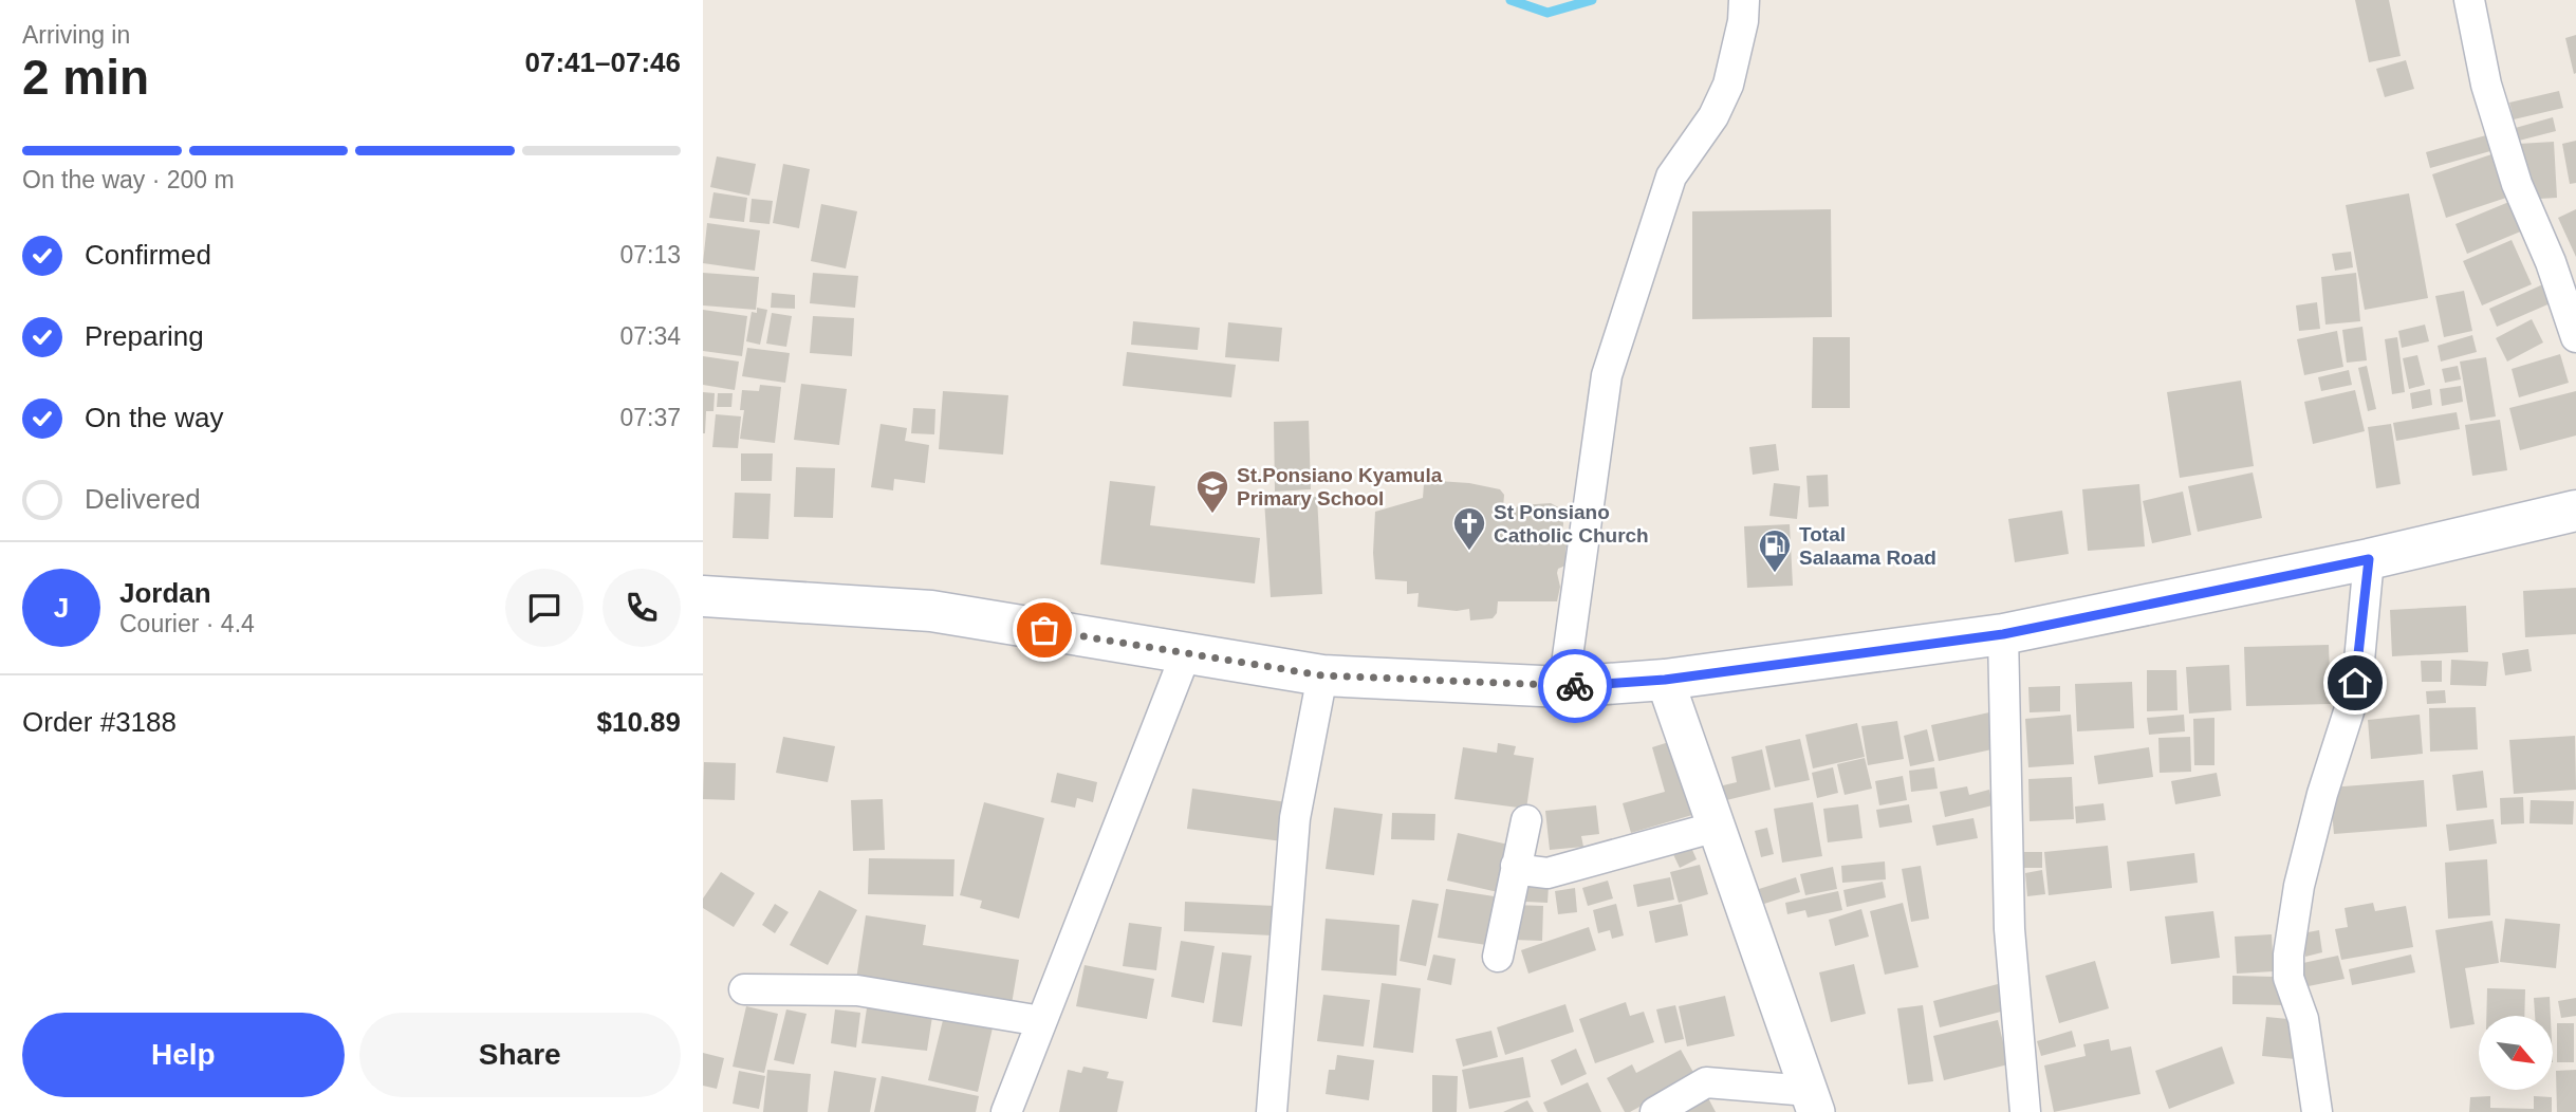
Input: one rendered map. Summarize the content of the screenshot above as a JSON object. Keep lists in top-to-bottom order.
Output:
{
  "places": {
    "school or university": ["St.Ponsiano Kyamula Primary School"],
    "church": ["St Ponsiano Catholic Church"],
    "fuel station": ["Total Salaama Road"]
  },
  "north": "bottom right",
  "page": {
    "heading": ["2 min", "Arriving in", "07:41–07:46"],
    "panel": [
      "Jordan",
      "Courier · 4.4",
      "Order #3188",
      "$10.89"
    ],
    "bar": "On the way · 200 m",
    "list": [
      ["Confirmed", "07:13"],
      ["Preparing", "07:34"],
      ["On the way", "07:37"],
      "Delivered"
    ],
    "round": "J",
    "buttons": ["Help", "Share"]
  }
}
